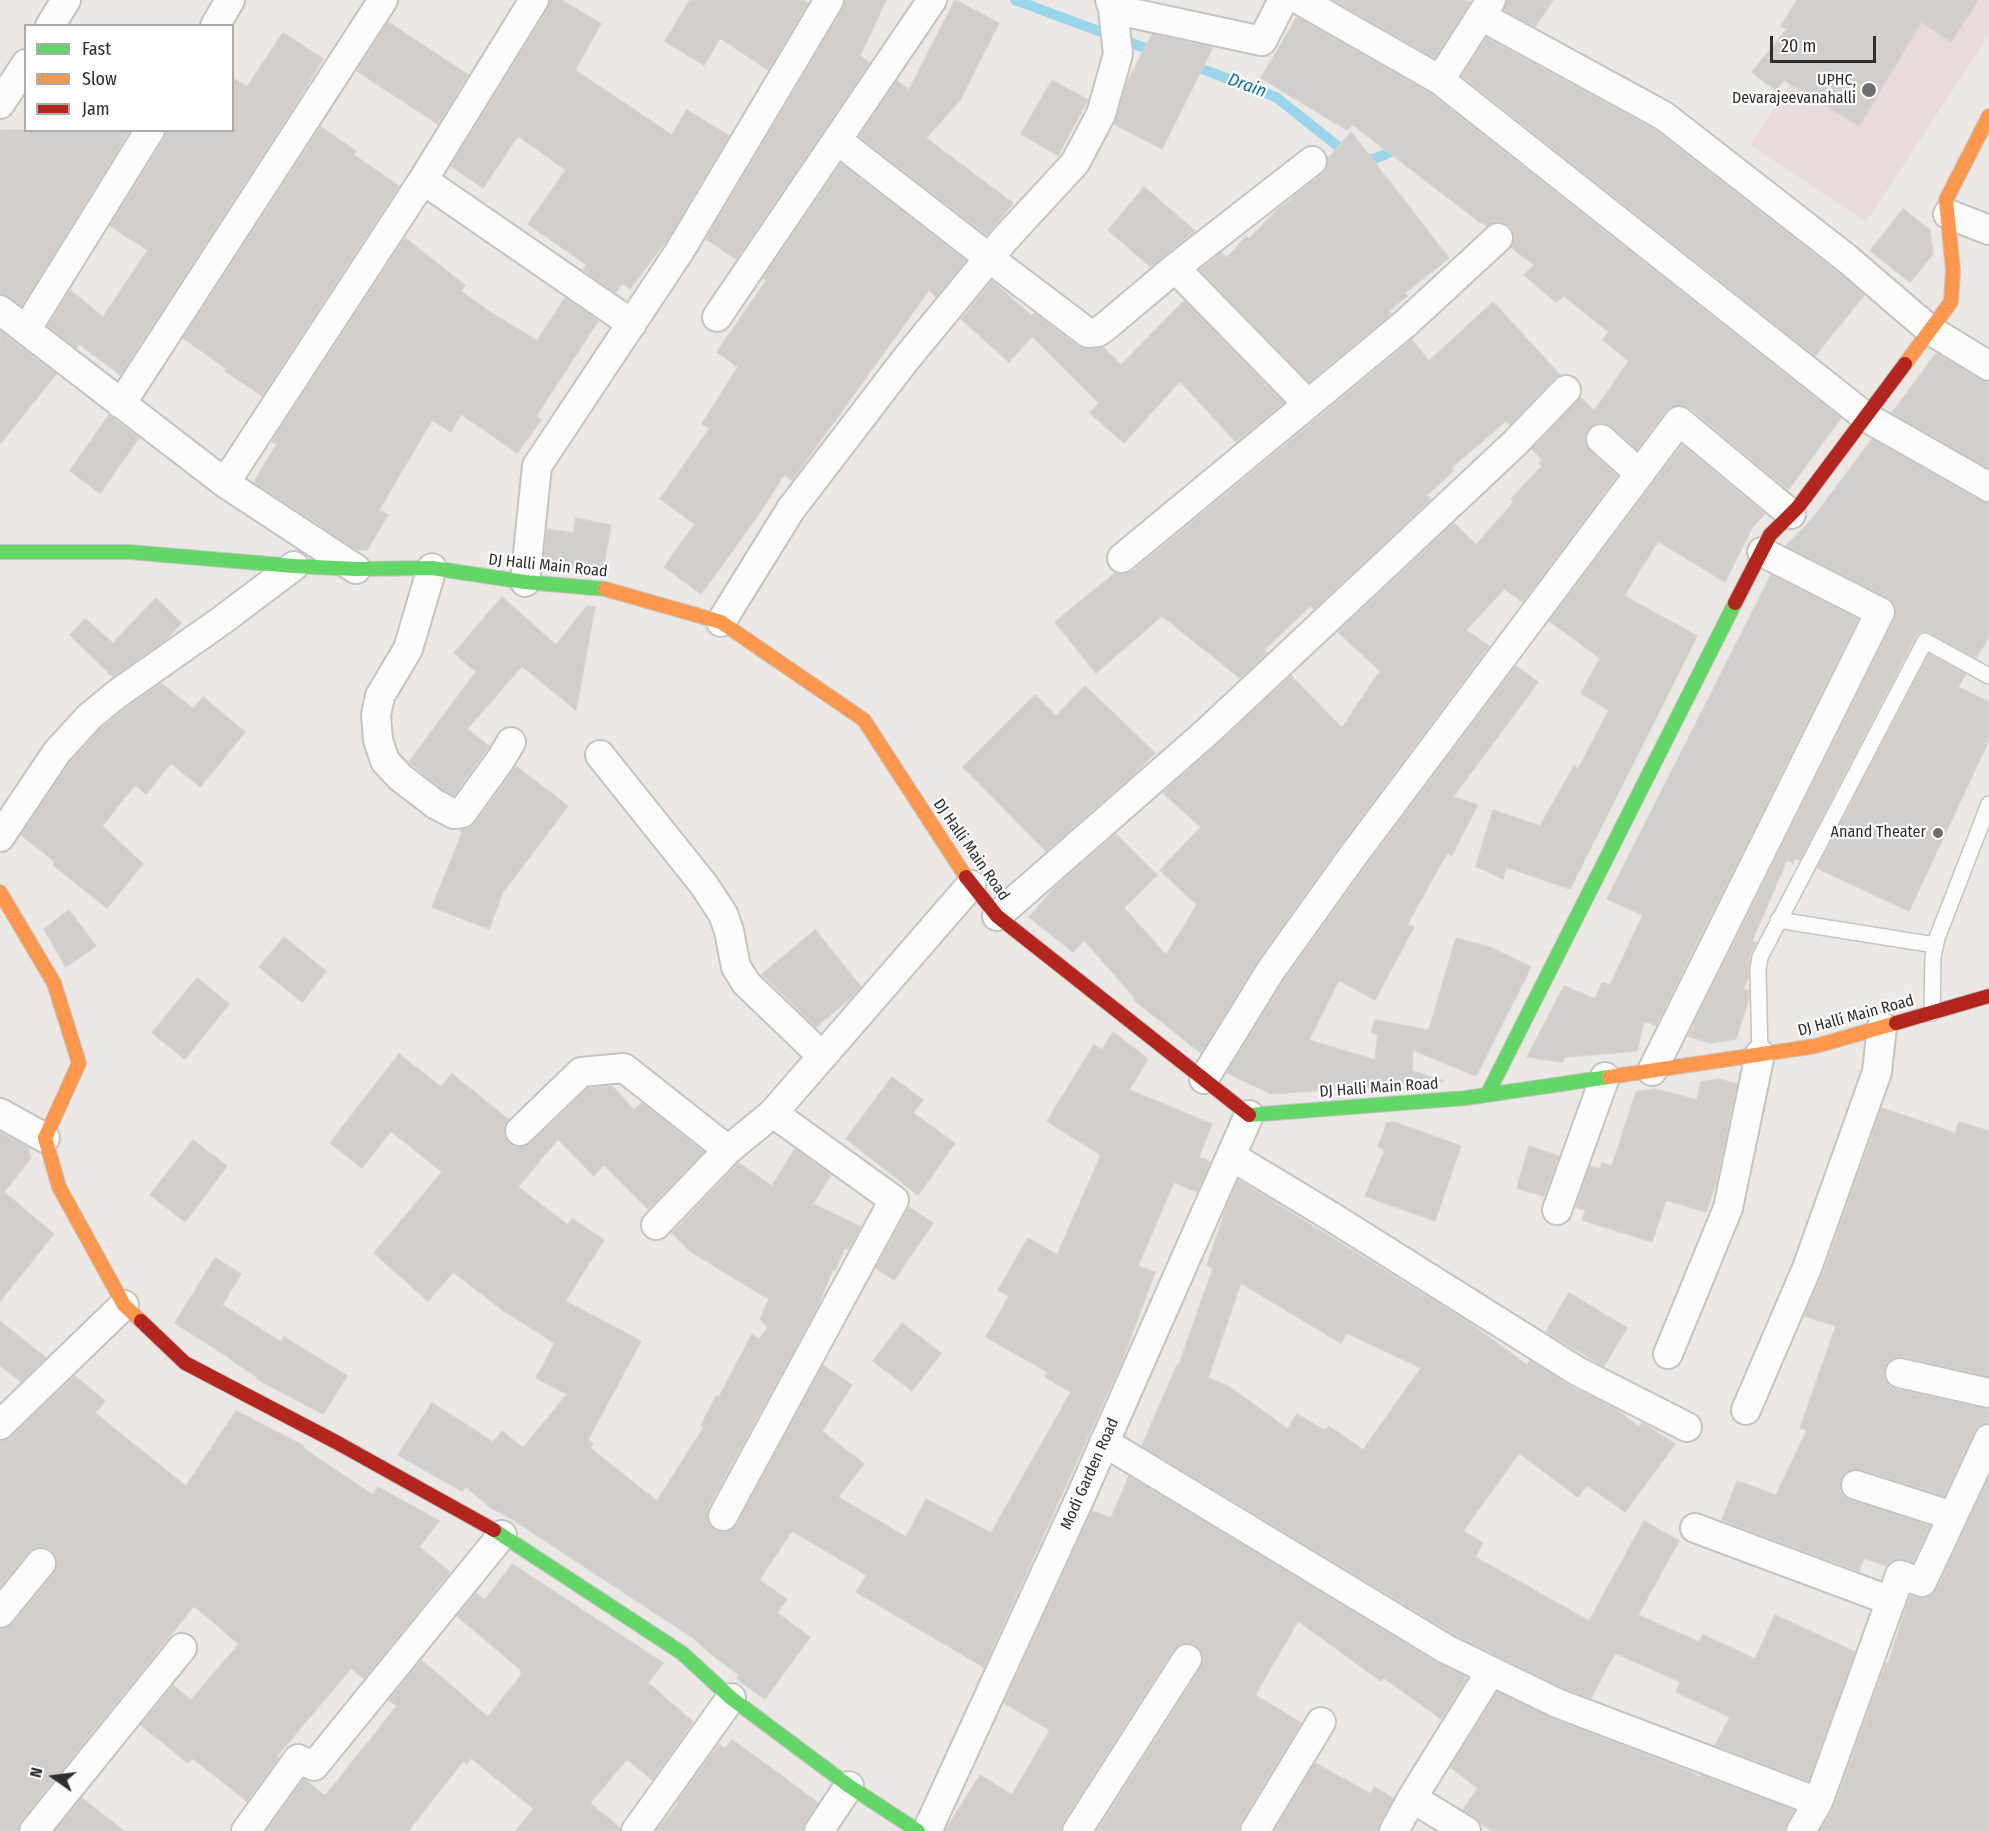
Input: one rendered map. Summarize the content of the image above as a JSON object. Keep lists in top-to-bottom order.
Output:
{
  "streets": {
    "street": ["DJ Halli Main Road", "Modi Garden Road"]
  },
  "crossings": [
    ["DJ Halli Main Road", "Modi Garden Road"]
  ],
  "water": ["Drain"],
  "places": ["UPHC, Devarajeevanahalli", "Anand Theater"],
  "legend": ["Fast", "Slow", "Jam"],
  "scale_bar": "20 m",
  "north": "left"
}
